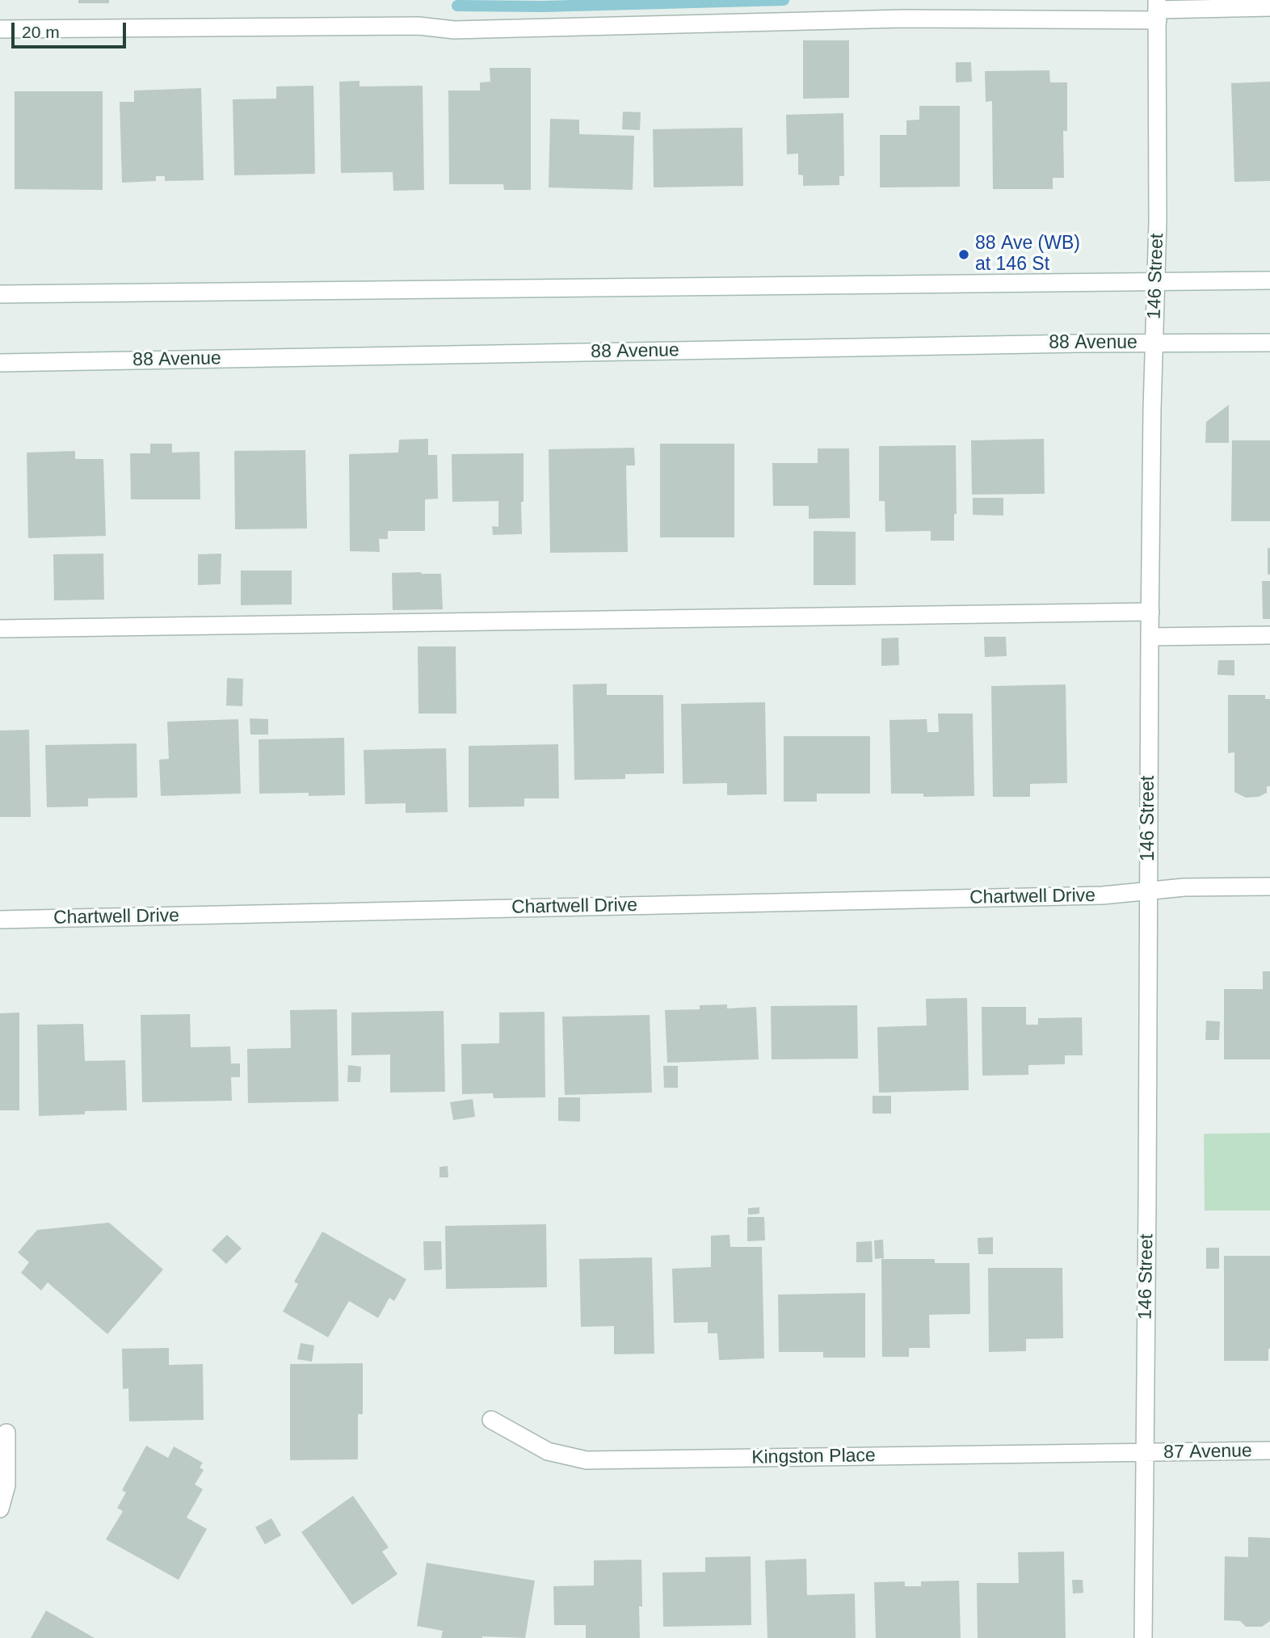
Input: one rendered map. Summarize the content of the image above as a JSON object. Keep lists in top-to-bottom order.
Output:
{
  "streets": {
    "street": [
      "146 Street",
      "88 Avenue",
      "Chartwell Drive",
      "87 Avenue",
      "Kingston Place"
    ]
  },
  "crossings": [
    ["146 Street", "88 Avenue"],
    ["146 Street", "Chartwell Drive"],
    ["146 Street", "87 Avenue"],
    ["146 Street", "Kingston Place"],
    ["87 Avenue", "Kingston Place"]
  ],
  "places": ["88 Ave (WB) at 146 St"],
  "scale_bar": "20 m"
}
